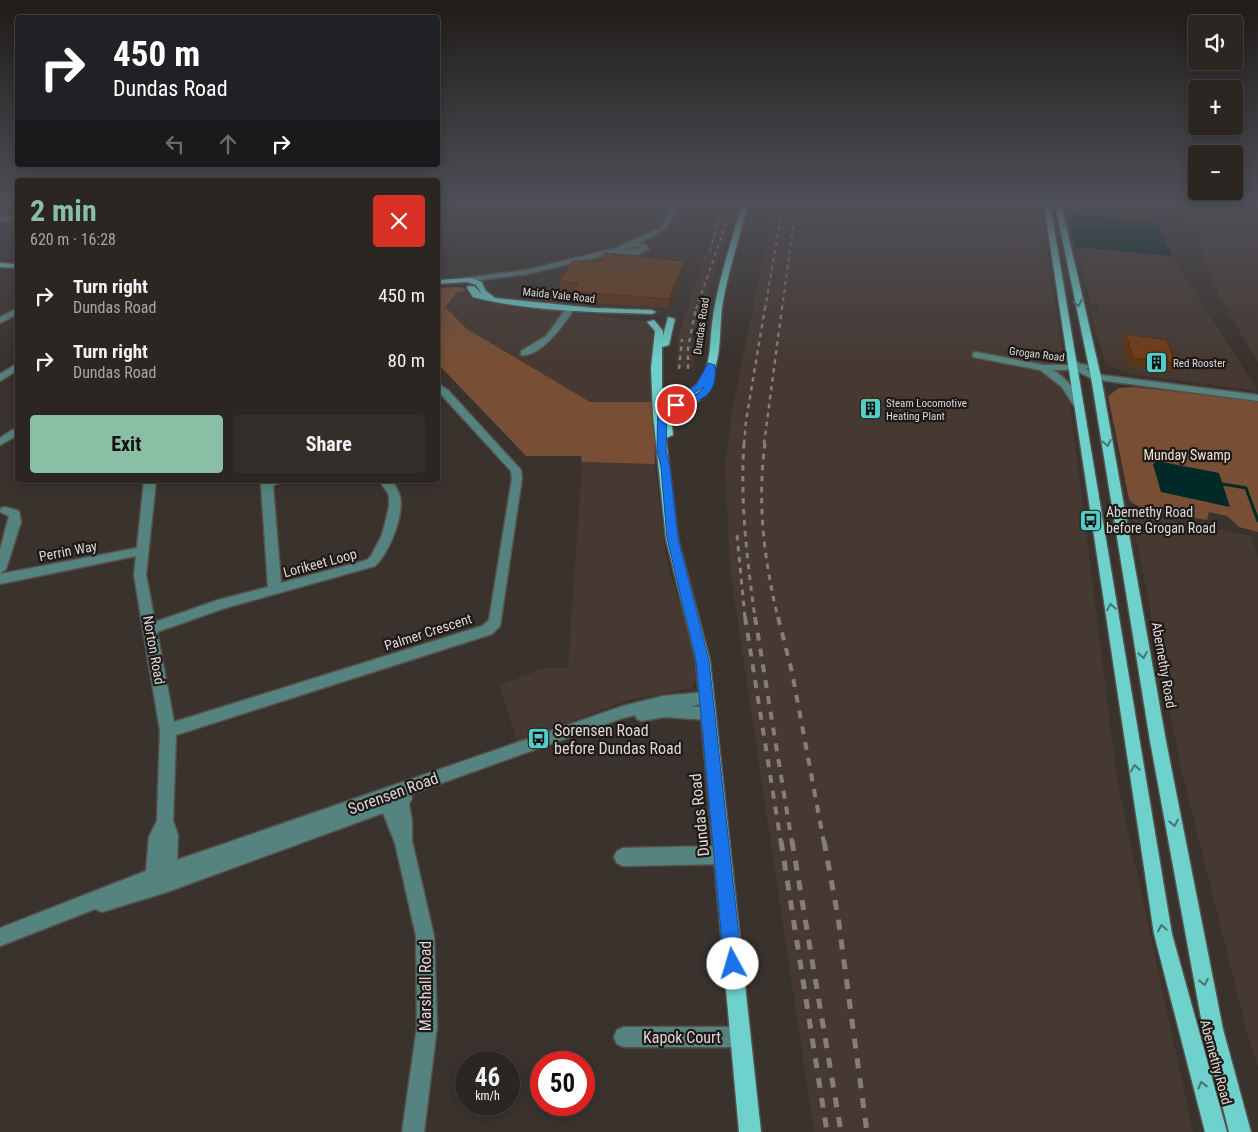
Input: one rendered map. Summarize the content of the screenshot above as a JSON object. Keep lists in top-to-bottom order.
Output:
{
  "streets": {
    "main road": ["Maida Vale Road", "Dundas Road", "Abernethy Road"],
    "street": [
      "Grogan Road",
      "Perrin Way",
      "Lorikeet Loop",
      "Palmer Crescent",
      "Norton Road",
      "Sorensen Road",
      "Marshall Road",
      "Kapok Court"
    ]
  },
  "crossings": [
    ["Dundas Road", "Sorensen Road"],
    ["Dundas Road", "Kapok Court"],
    ["Grogan Road", "Abernethy Road"],
    ["Perrin Way", "Norton Road"],
    ["Lorikeet Loop", "Norton Road"],
    ["Palmer Crescent", "Norton Road"],
    ["Norton Road", "Sorensen Road"],
    ["Sorensen Road", "Marshall Road"]
  ],
  "parks": ["Munday Swamp"],
  "places": {
    "building": ["Red Rooster", "Steam Locomotive Heating Plant"],
    "bus stop": ["Abernethy Road before Grogan Road", "Sorensen Road before Dundas Road"]
  },
  "page": {
    "map_buttons": ["+", "−"],
    "turn": ["450 m", "Dundas Road"],
    "heading": ["2 min", "620 m · 16:28"],
    "list": [
      {
        "name": "Turn right",
        "note": "Dundas Road",
        "value": "450 m"
      },
      {
        "name": "Turn right",
        "note": "Dundas Road",
        "value": "80 m"
      }
    ],
    "buttons": ["Exit", "Share"],
    "speed": "46 km/h",
    "limit": "50"
  }
}
